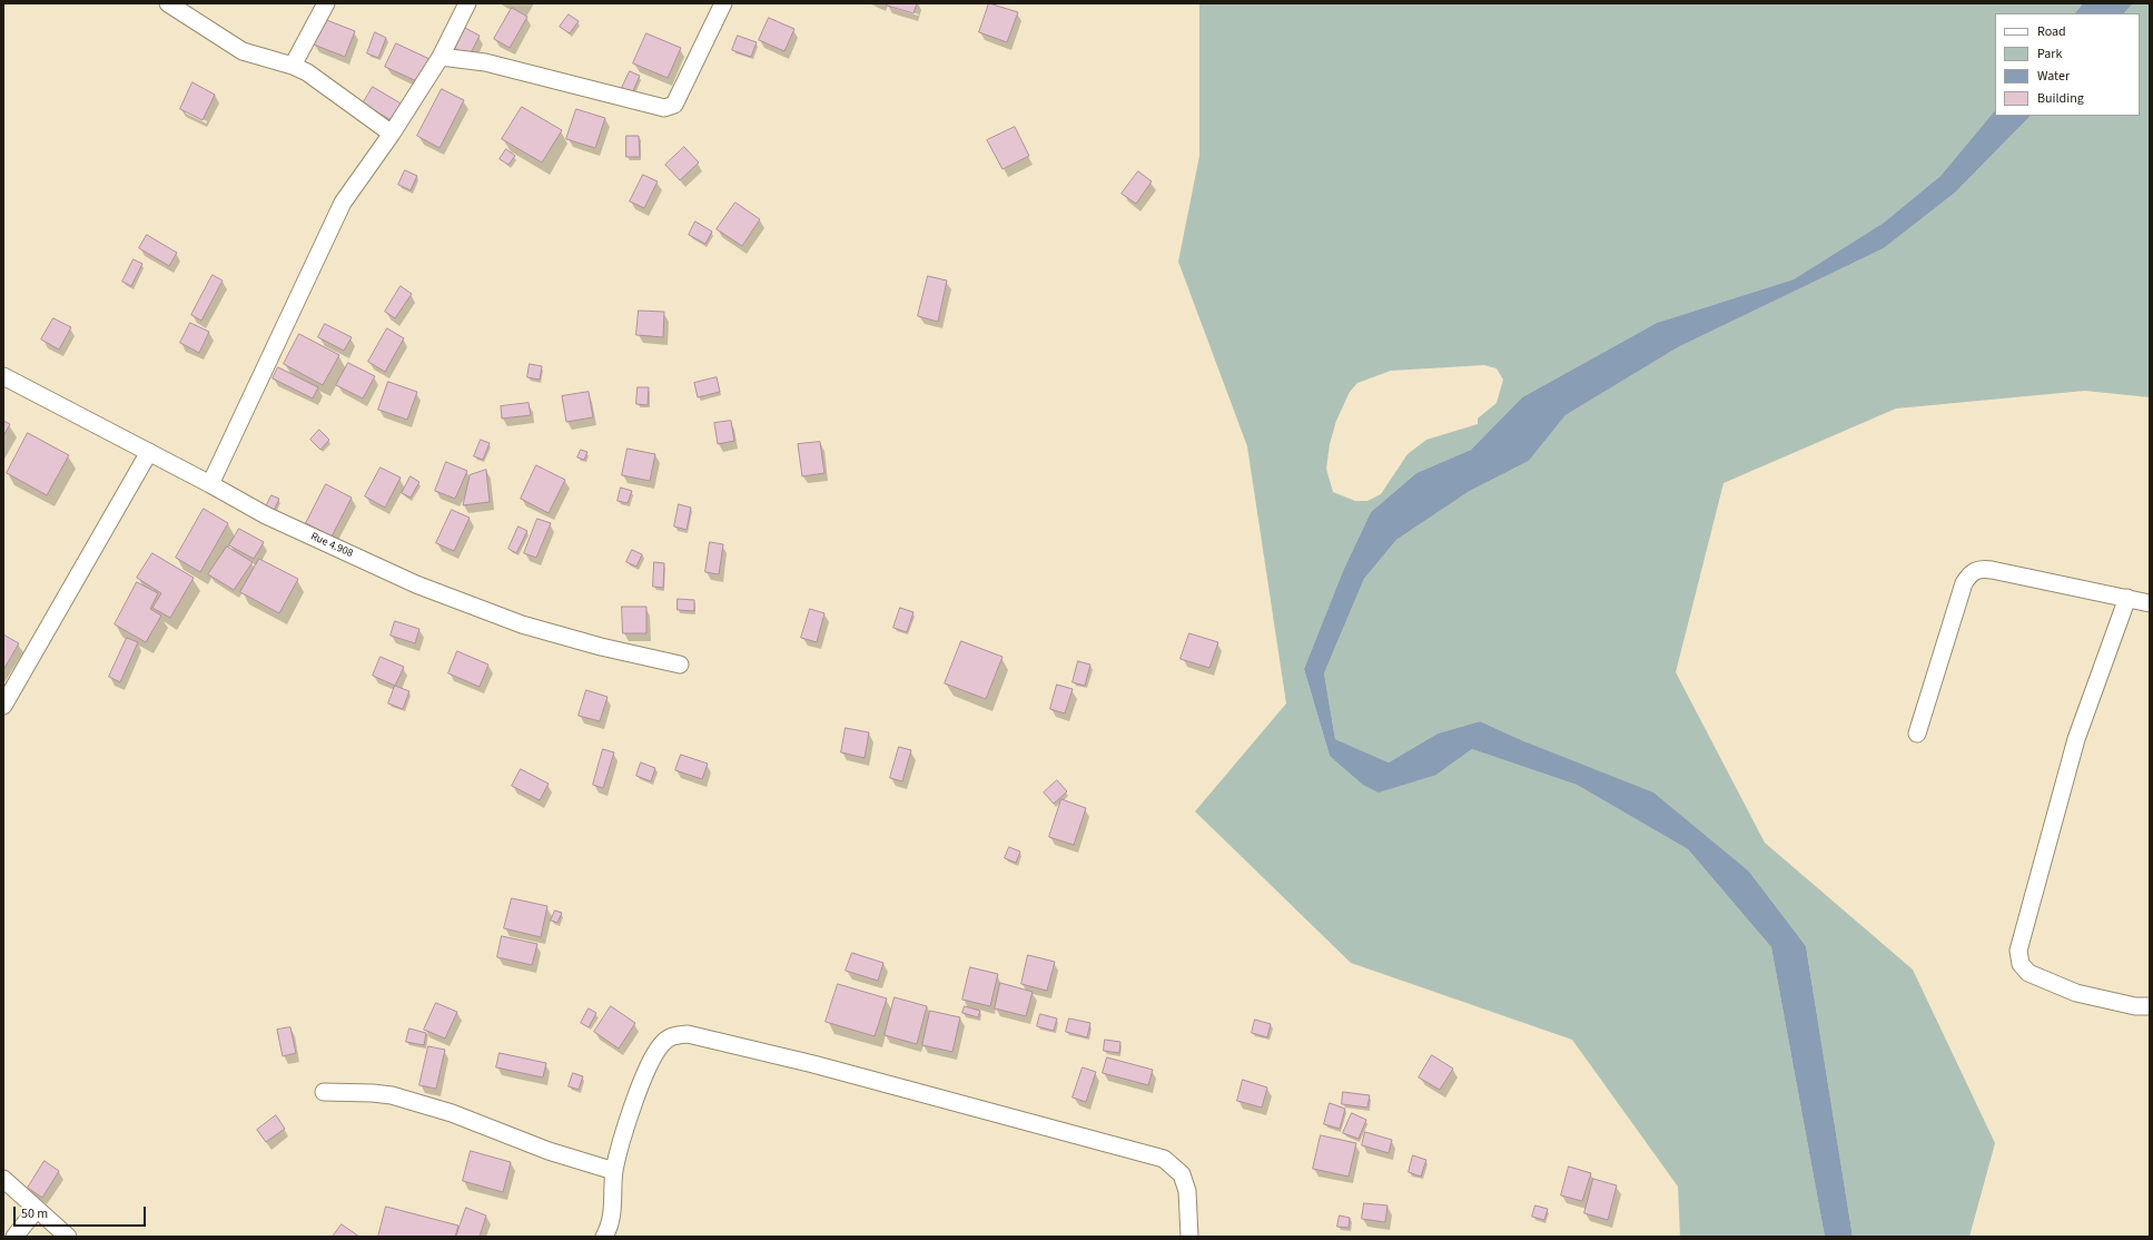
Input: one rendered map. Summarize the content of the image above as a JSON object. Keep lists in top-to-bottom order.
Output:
{
  "streets": {
    "street": ["Rue 4.908"]
  },
  "legend": [
    "Road",
    "Park",
    "Water",
    "Building"
  ],
  "scale_bar": "50 m"
}
